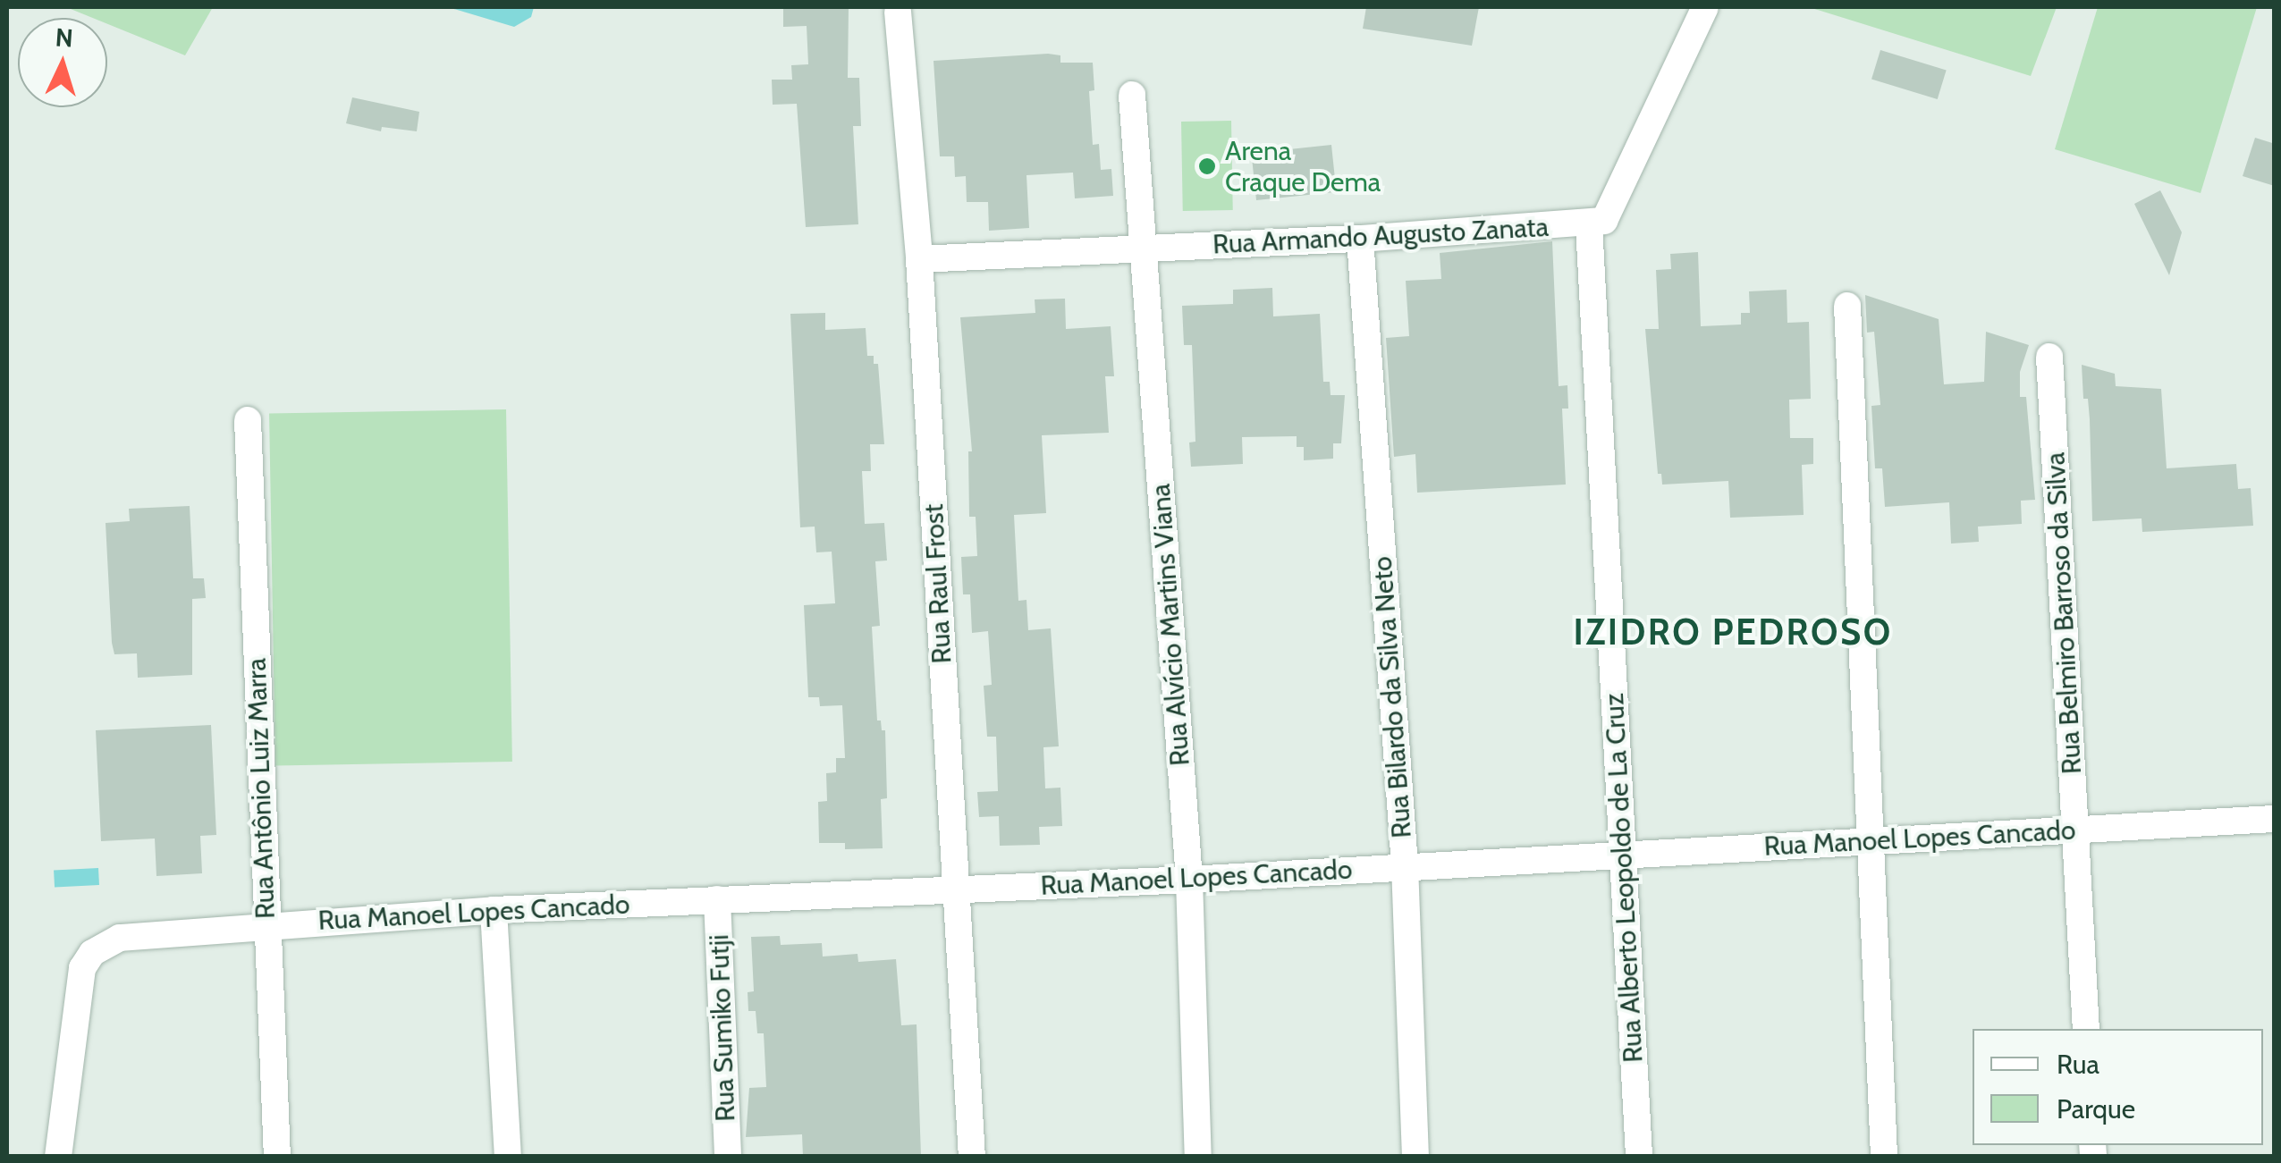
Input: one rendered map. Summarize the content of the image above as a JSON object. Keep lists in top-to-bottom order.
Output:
{
  "streets": {
    "street": [
      "Rua Armando Augusto Zanata",
      "Rua Raul Frost",
      "Rua Belmiro Barroso da Silva",
      "Rua Alvício Martins Viana",
      "Rua Bilardo da Silva Neto",
      "Rua Antônio Luiz Marra",
      "Rua Manoel Lopes Cancado",
      "Rua Alberto Leopoldo de La Cruz",
      "Rua Sumiko Futji"
    ]
  },
  "crossings": [
    ["Rua Armando Augusto Zanata", "Rua Raul Frost"],
    ["Rua Armando Augusto Zanata", "Rua Alvício Martins Viana"],
    ["Rua Armando Augusto Zanata", "Rua Bilardo da Silva Neto"],
    ["Rua Armando Augusto Zanata", "Rua Alberto Leopoldo de La Cruz"],
    ["Rua Raul Frost", "Rua Manoel Lopes Cancado"],
    ["Rua Belmiro Barroso da Silva", "Rua Manoel Lopes Cancado"],
    ["Rua Alvício Martins Viana", "Rua Manoel Lopes Cancado"],
    ["Rua Bilardo da Silva Neto", "Rua Manoel Lopes Cancado"],
    ["Rua Antônio Luiz Marra", "Rua Manoel Lopes Cancado"],
    ["Rua Manoel Lopes Cancado", "Rua Alberto Leopoldo de La Cruz"],
    ["Rua Manoel Lopes Cancado", "Rua Sumiko Futji"]
  ],
  "districts": ["IZIDRO PEDROSO"],
  "places": ["Arena Craque Dema"],
  "legend": ["Rua", "Parque"],
  "north": "top"
}
